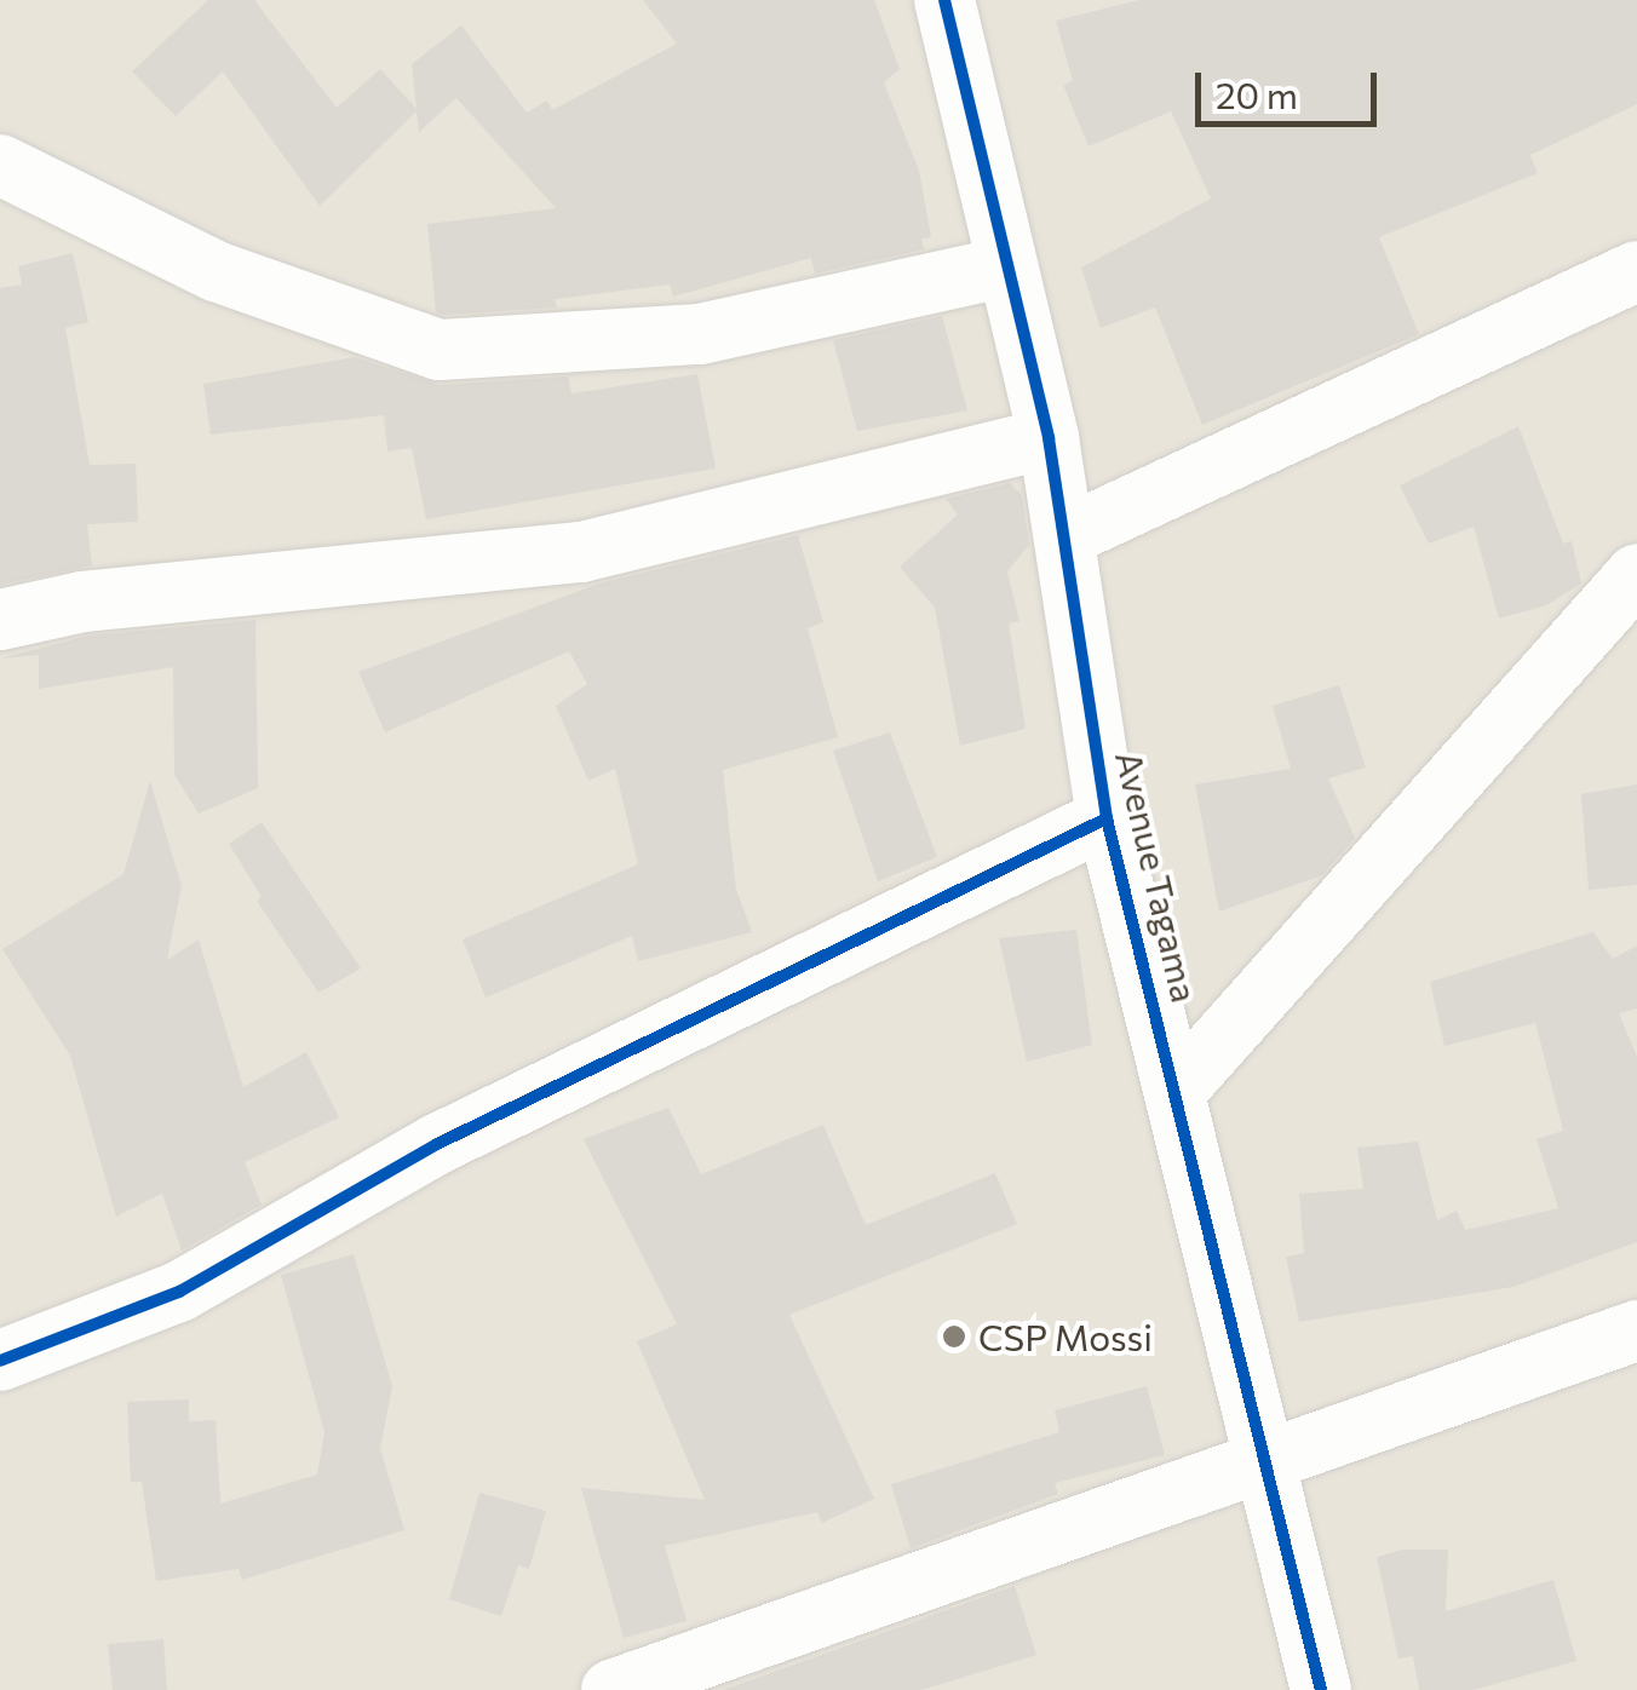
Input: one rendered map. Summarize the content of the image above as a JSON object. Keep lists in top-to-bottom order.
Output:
{
  "streets": {
    "street": ["Avenue Tagama"]
  },
  "places": ["CSP Mossi"],
  "scale_bar": "20 m"
}
